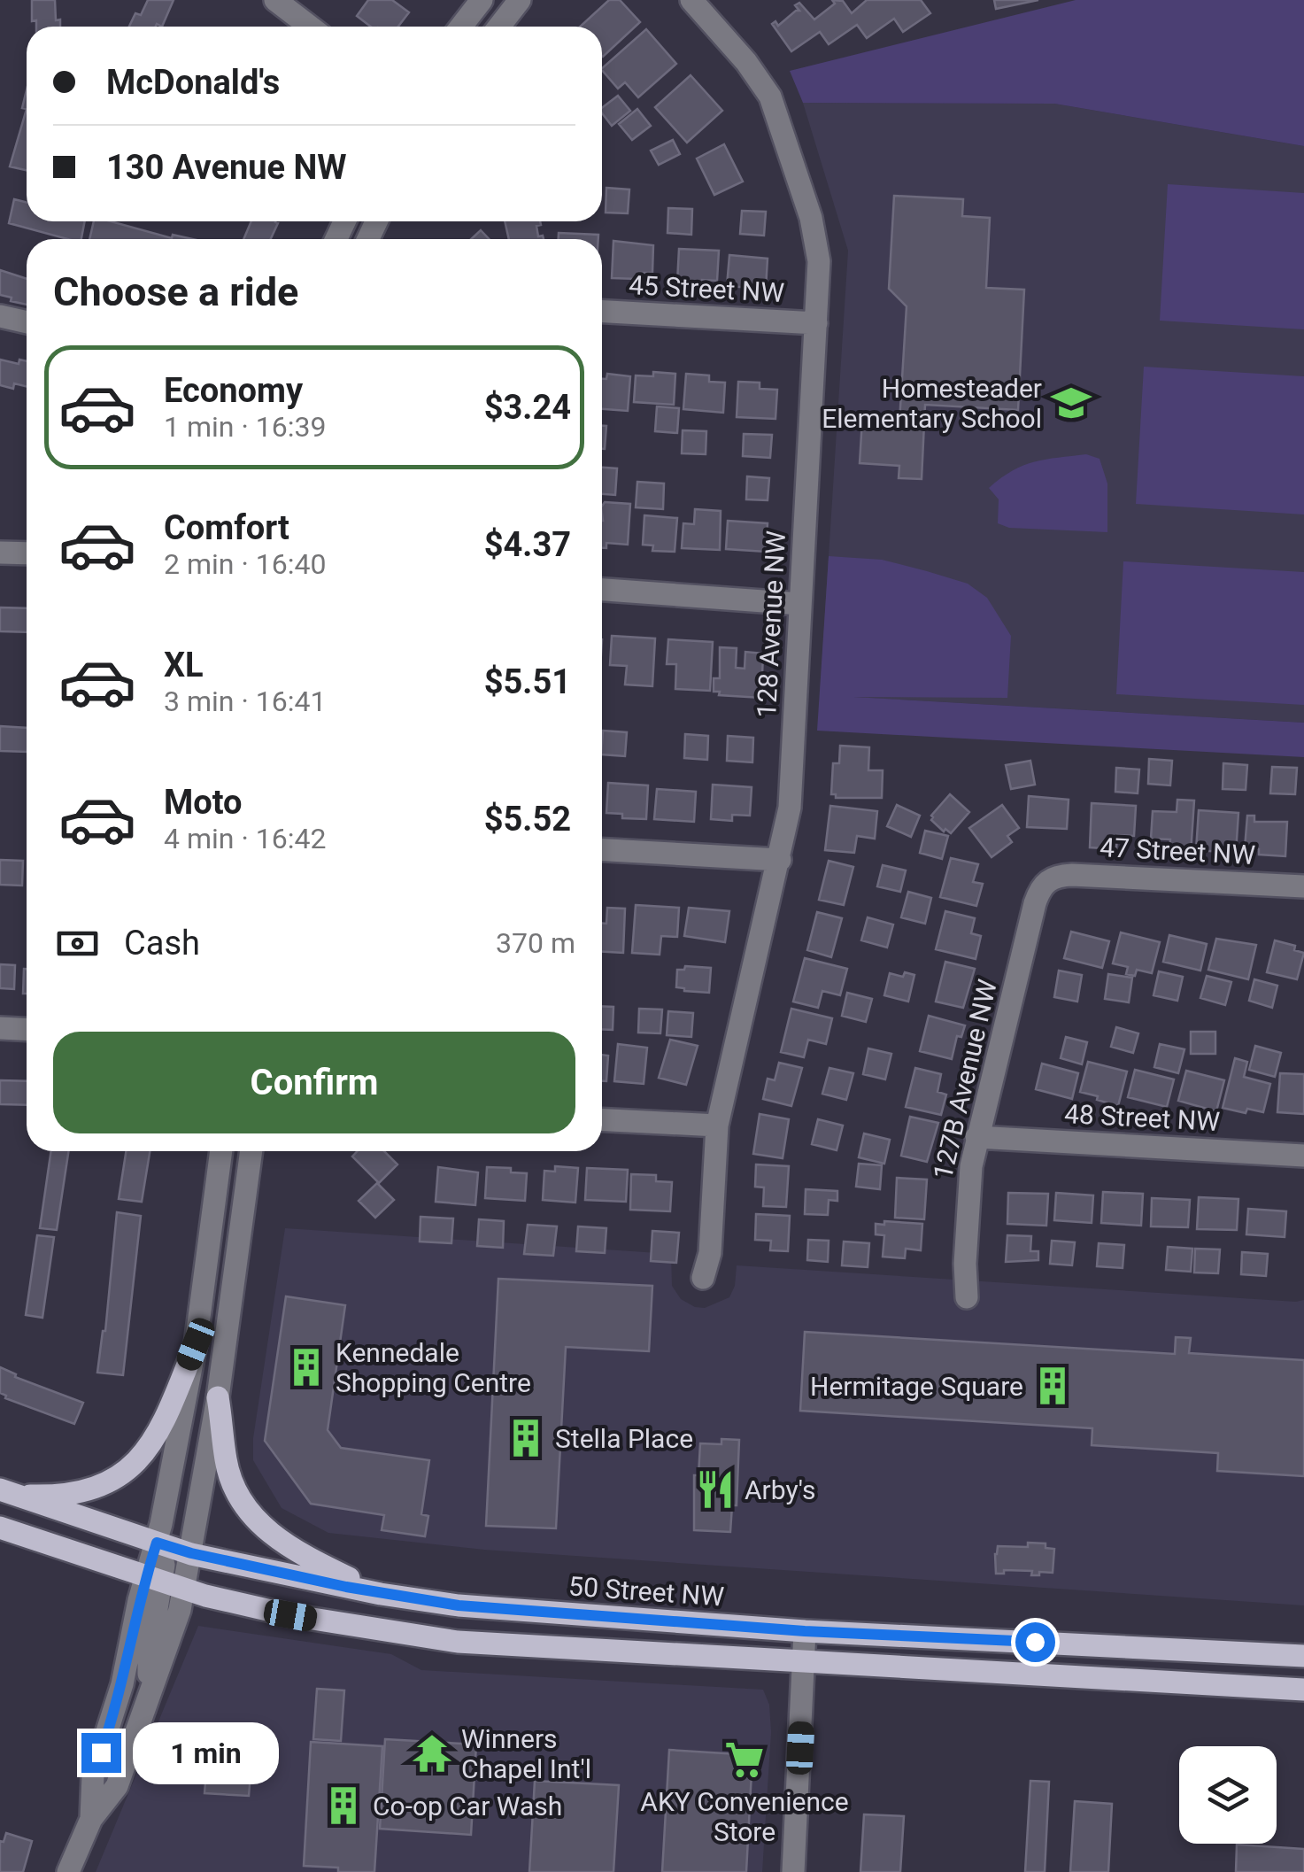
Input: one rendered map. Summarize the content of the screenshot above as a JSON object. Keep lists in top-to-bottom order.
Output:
{
  "streets": {
    "main road": ["50 Street NW"],
    "street": [
      "45 Street NW",
      "128 Avenue NW",
      "47 Street NW",
      "127B Avenue NW",
      "48 Street NW"
    ]
  },
  "crossings": [
    ["45 Street NW", "128 Avenue NW"],
    ["47 Street NW", "127B Avenue NW"],
    ["127B Avenue NW", "48 Street NW"]
  ],
  "places": {
    "school or university": ["Homesteader Elementary School"],
    "building": [
      "Kennedale Shopping Centre",
      "Hermitage Square",
      "Stella Place",
      "Co-op Car Wash"
    ],
    "restaurant": ["Arby's"],
    "temple": ["Winners Chapel Int'l"],
    "supermarket": ["AKY Convenience Store"]
  },
  "page": {
    "banner": ["McDonald's", "130 Avenue NW"],
    "heading": "Choose a ride",
    "list": [
      {
        "name": "Economy",
        "note": "1 min · 16:39",
        "value": "$3.24"
      },
      {
        "name": "Comfort",
        "note": "2 min · 16:40",
        "value": "$4.37"
      },
      {
        "name": "XL",
        "note": "3 min · 16:41",
        "value": "$5.51"
      },
      {
        "name": "Moto",
        "note": "4 min · 16:42",
        "value": "$5.52"
      }
    ],
    "pay": ["Cash", "370 m"],
    "buttons": "Confirm",
    "bubble": "1 min"
  }
}
